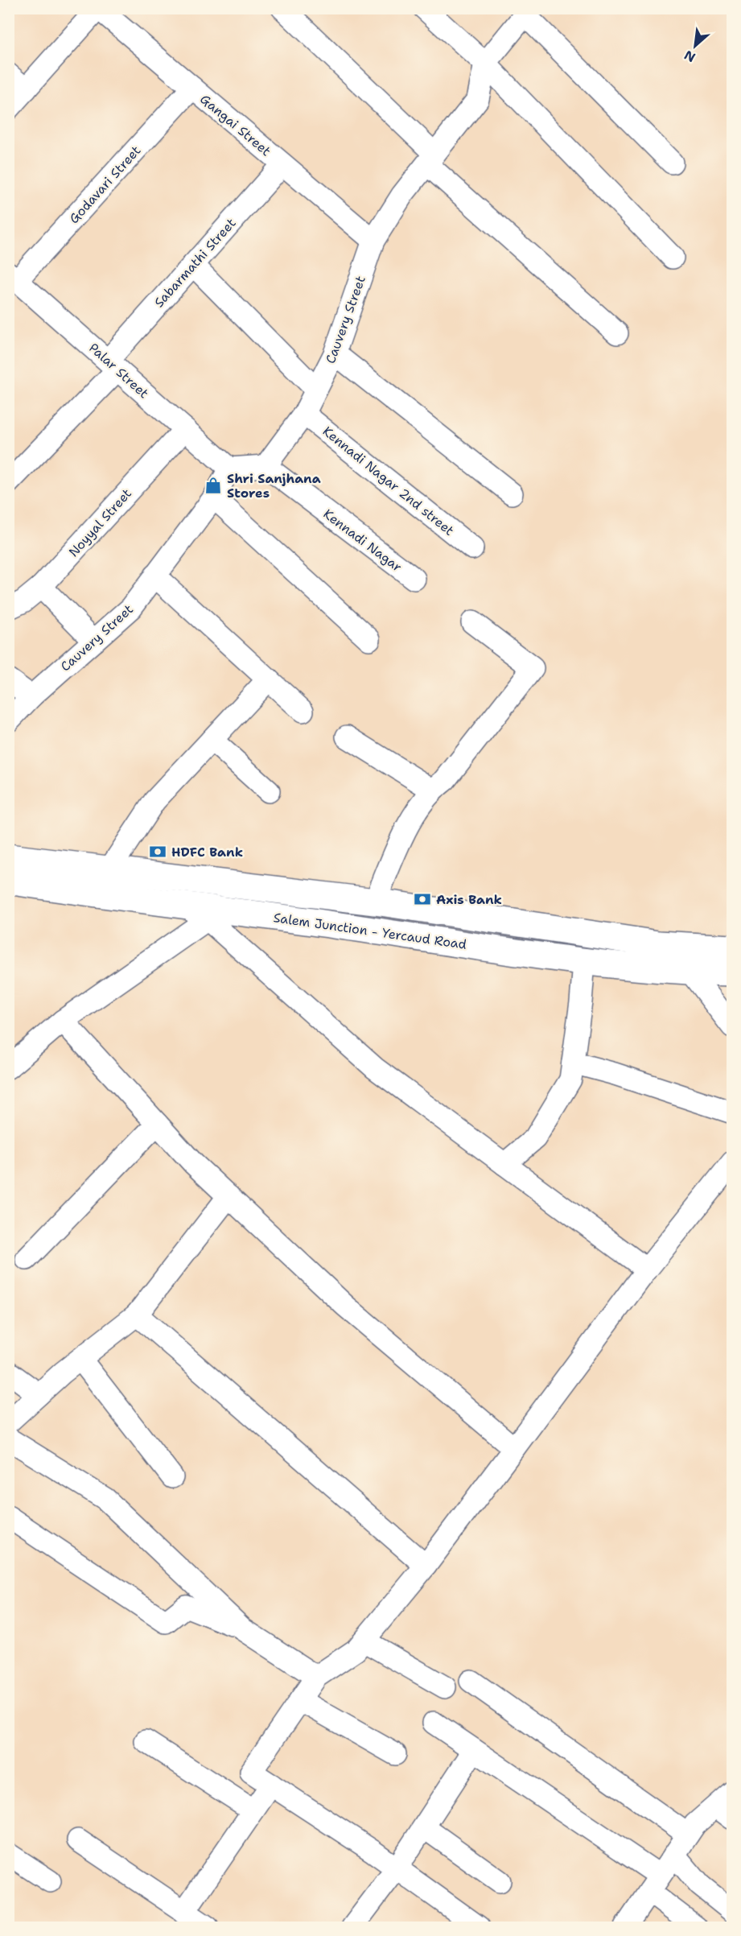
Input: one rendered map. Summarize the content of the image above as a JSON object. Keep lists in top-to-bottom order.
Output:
{
  "streets": {
    "main road": ["Salem Junction - Yercaud Road"],
    "street": [
      "Gangai Street",
      "Godavari Street",
      "Sabarmathi Street",
      "Cauvery Street",
      "Palar Street",
      "Kennadi Nagar 2nd street",
      "Noyyal Street",
      "Kennadi Nagar"
    ]
  },
  "crossings": [
    ["Gangai Street", "Godavari Street"],
    ["Gangai Street", "Sabarmathi Street"],
    ["Gangai Street", "Cauvery Street"],
    ["Godavari Street", "Palar Street"],
    ["Sabarmathi Street", "Palar Street"],
    ["Cauvery Street", "Palar Street"],
    ["Cauvery Street", "Kennadi Nagar 2nd street"],
    ["Cauvery Street", "Kennadi Nagar"],
    ["Palar Street", "Noyyal Street"]
  ],
  "places": {
    "shop": ["Shri Sanjhana Stores"],
    "bank": ["HDFC Bank", "Axis Bank"]
  },
  "north": "bottom left"
}
